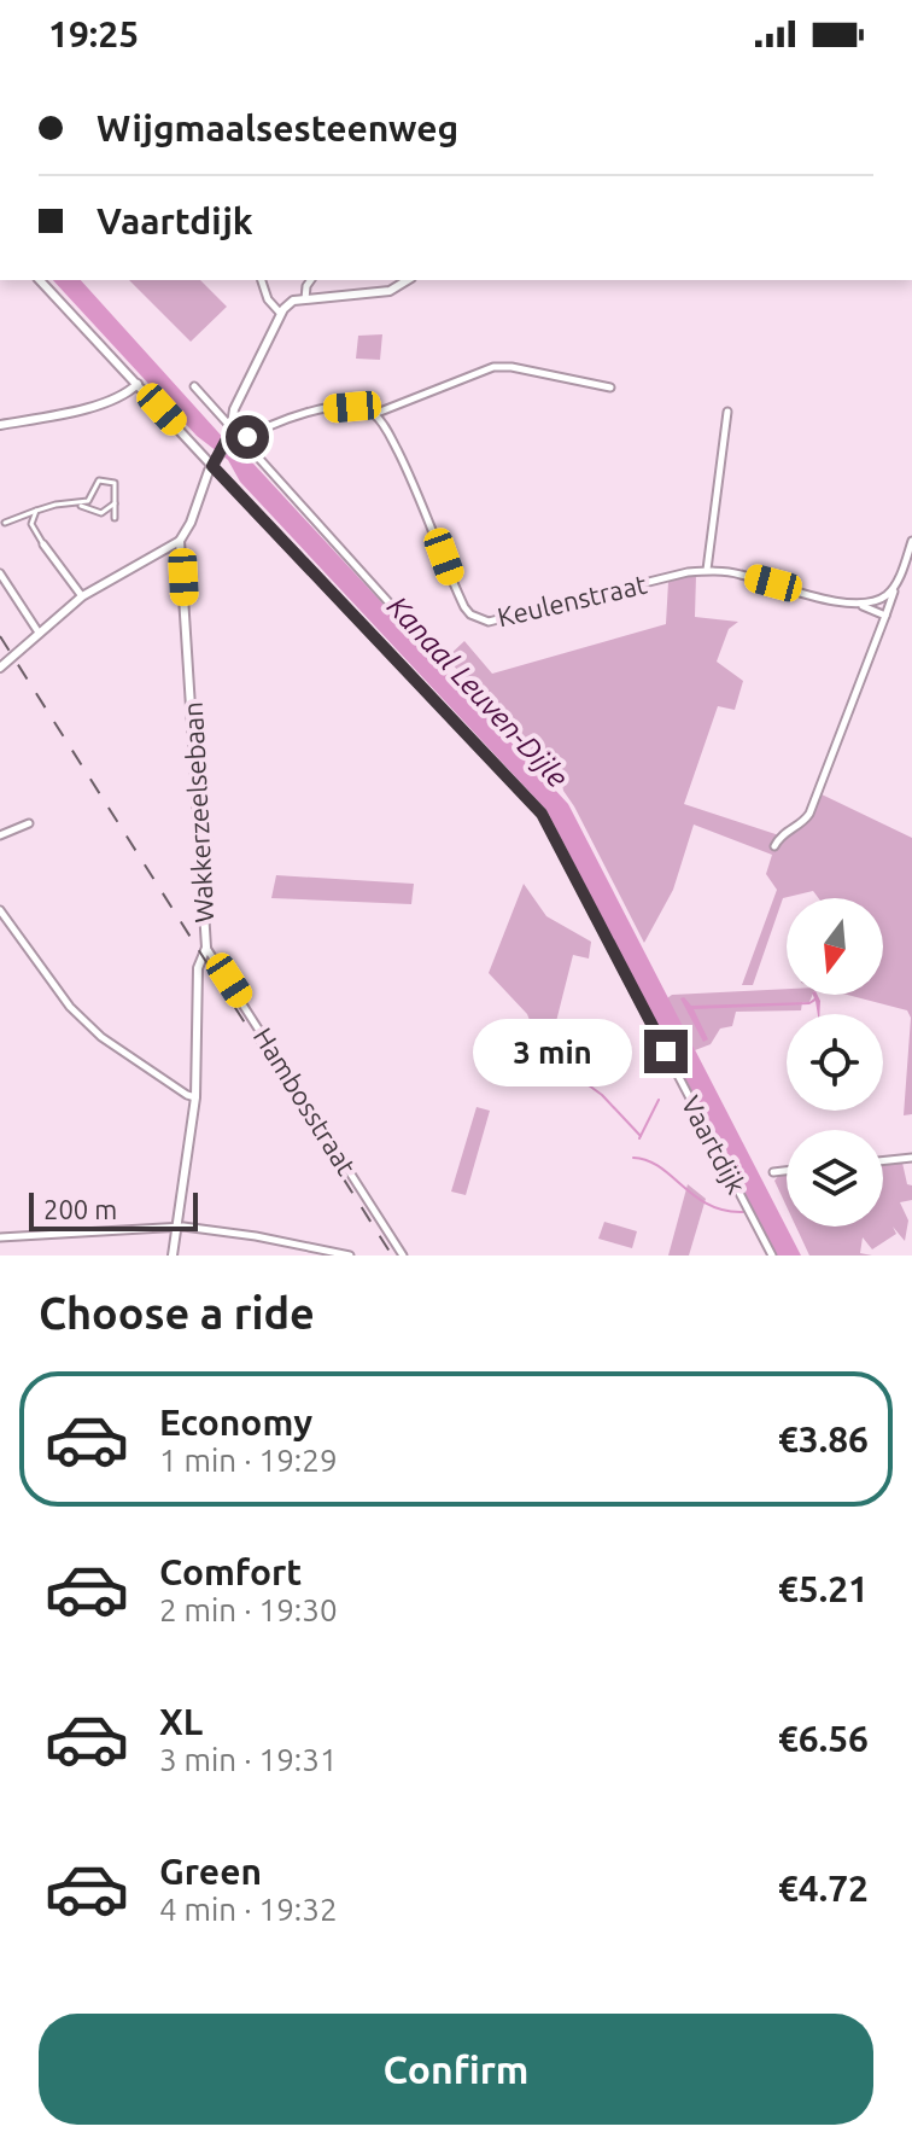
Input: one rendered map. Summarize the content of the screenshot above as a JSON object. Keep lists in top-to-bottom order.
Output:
{
  "streets": {
    "street": [
      "Keulenstraat",
      "Wakkerzeelsebaan",
      "Hambosstraat",
      "Vaartdijk"
    ]
  },
  "crossings": [
    ["Wakkerzeelsebaan", "Hambosstraat"]
  ],
  "water": ["Kanaal Leuven-Dijle"],
  "scale_bar": "200 m",
  "north": "bottom",
  "page": {
    "status": "19:25",
    "banner": ["Wijgmaalsesteenweg", "Vaartdijk"],
    "bubble": "3 min",
    "scale": "200 m",
    "heading": "Choose a ride",
    "list": [
      {
        "name": "Economy",
        "note": "1 min · 19:29",
        "value": "€3.86"
      },
      {
        "name": "Comfort",
        "note": "2 min · 19:30",
        "value": "€5.21"
      },
      {
        "name": "XL",
        "note": "3 min · 19:31",
        "value": "€6.56"
      },
      {
        "name": "Green",
        "note": "4 min · 19:32",
        "value": "€4.72"
      }
    ],
    "buttons": "Confirm"
  }
}
